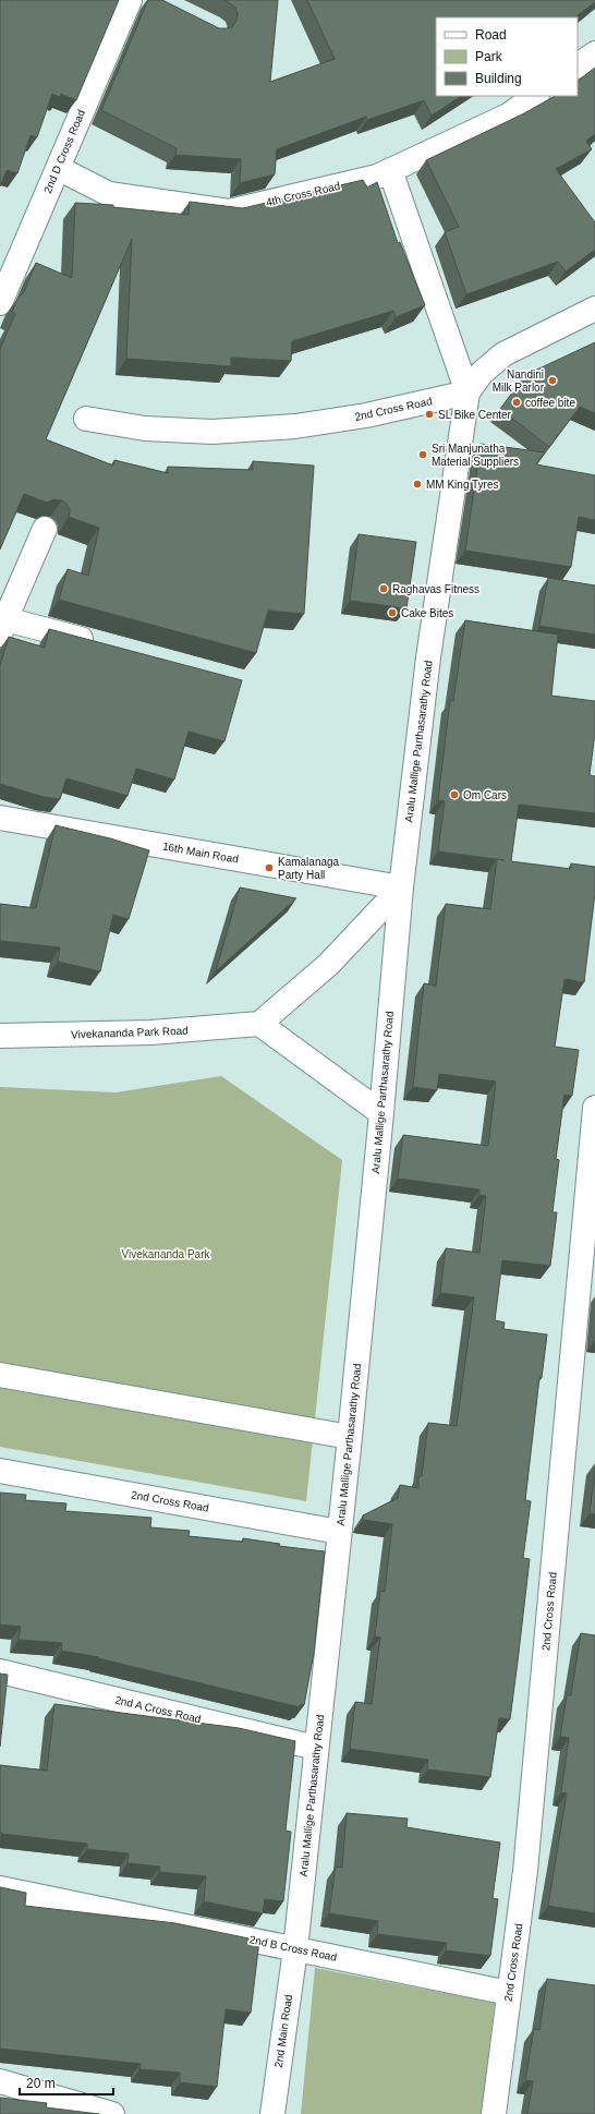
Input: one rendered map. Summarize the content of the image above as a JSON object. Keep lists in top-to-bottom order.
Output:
{
  "streets": {
    "street": [
      "2nd D Cross Road",
      "4th Cross Road",
      "2nd Cross Road",
      "Aralu Mallige Parthasarathy Road",
      "16th Main Road",
      "Vivekananda Park Road",
      "2nd A Cross Road",
      "2nd B Cross Road",
      "2nd Main Road"
    ]
  },
  "crossings": [
    ["2nd D Cross Road", "4th Cross Road"],
    ["2nd Cross Road", "Aralu Mallige Parthasarathy Road"],
    ["2nd Cross Road", "2nd B Cross Road"],
    ["Aralu Mallige Parthasarathy Road", "16th Main Road"],
    ["Aralu Mallige Parthasarathy Road", "2nd A Cross Road"],
    ["Aralu Mallige Parthasarathy Road", "2nd B Cross Road"],
    ["Aralu Mallige Parthasarathy Road", "2nd Main Road"],
    ["2nd B Cross Road", "2nd Main Road"]
  ],
  "parks": ["Vivekananda Park"],
  "places": [
    "Nandini Milk Parlor",
    "coffee bite",
    "SL Bike Center",
    "Sri Manjunatha Material Suppliers",
    "MM King Tyres",
    "Raghavas Fitness",
    "Cake Bites",
    "Om Cars",
    "Kamalanaga Party Hall"
  ],
  "legend": ["Road", "Park", "Building"],
  "scale_bar": "20 m"
}
